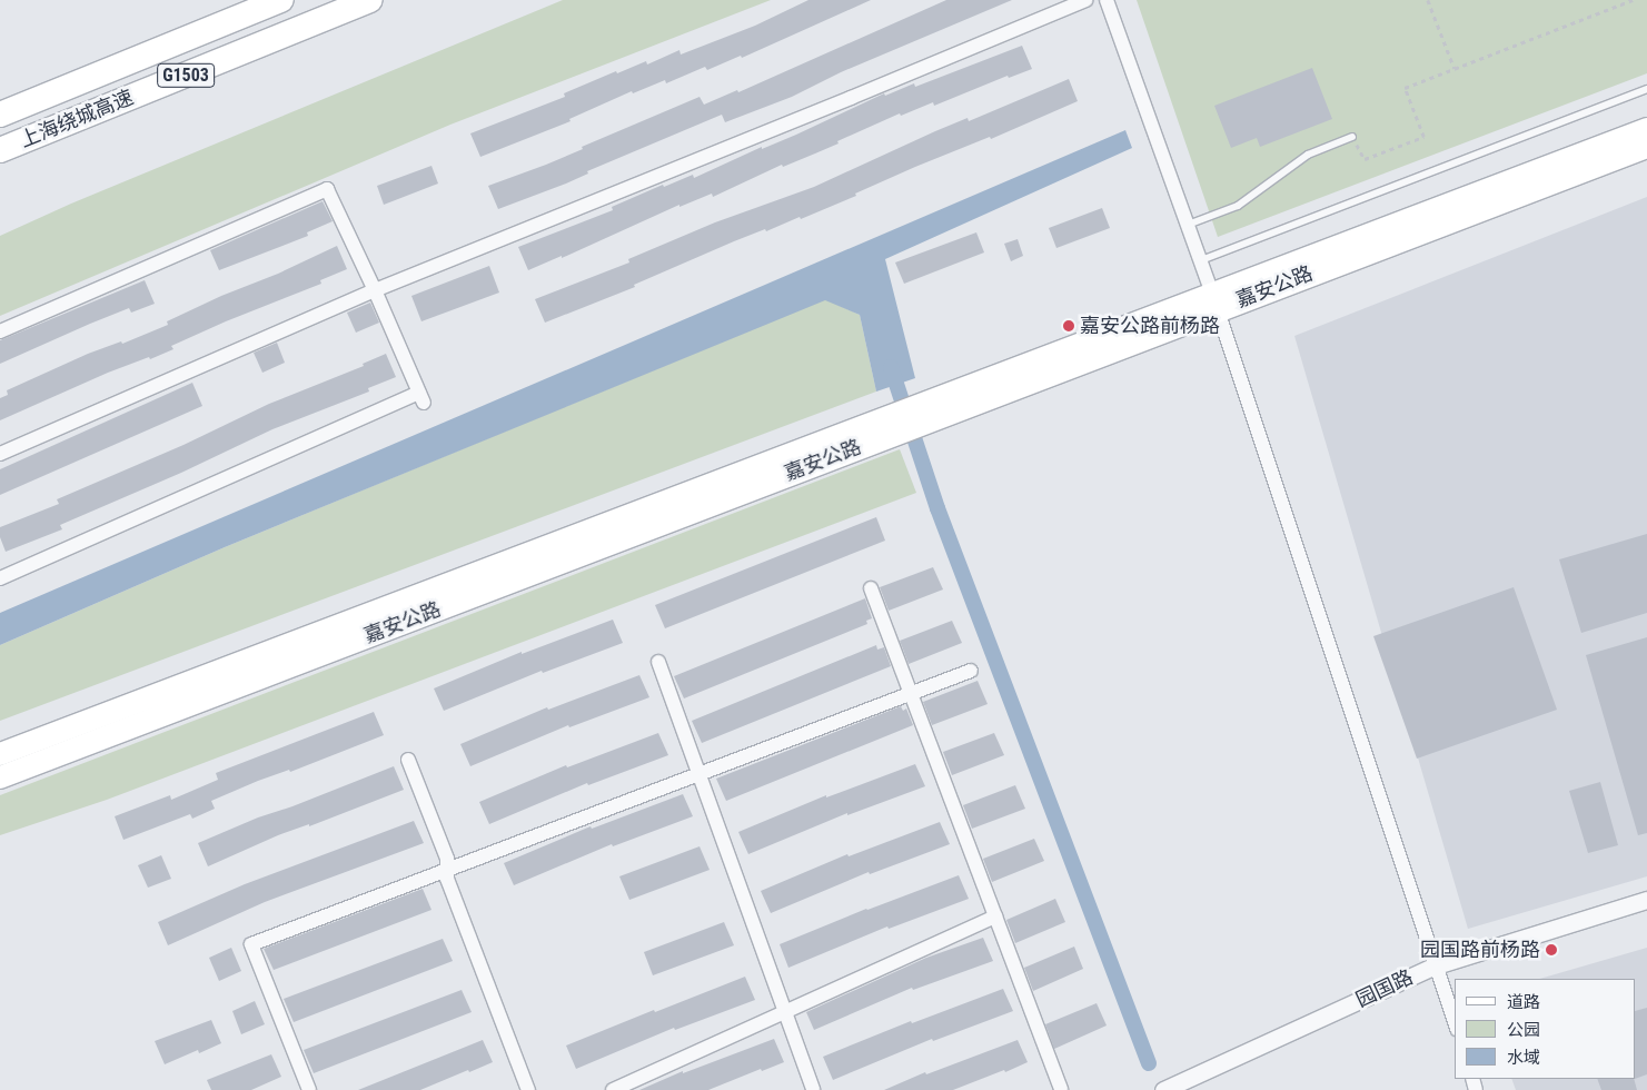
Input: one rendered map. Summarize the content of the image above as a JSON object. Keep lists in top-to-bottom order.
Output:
{
  "streets": {
    "highway": ["G1503", "上海绕城高速"],
    "main road": ["嘉安公路"],
    "street": ["园国路"]
  },
  "places": ["嘉安公路前杨路", "园国路前杨路"],
  "legend": ["道路", "公园", "水域"]
}
